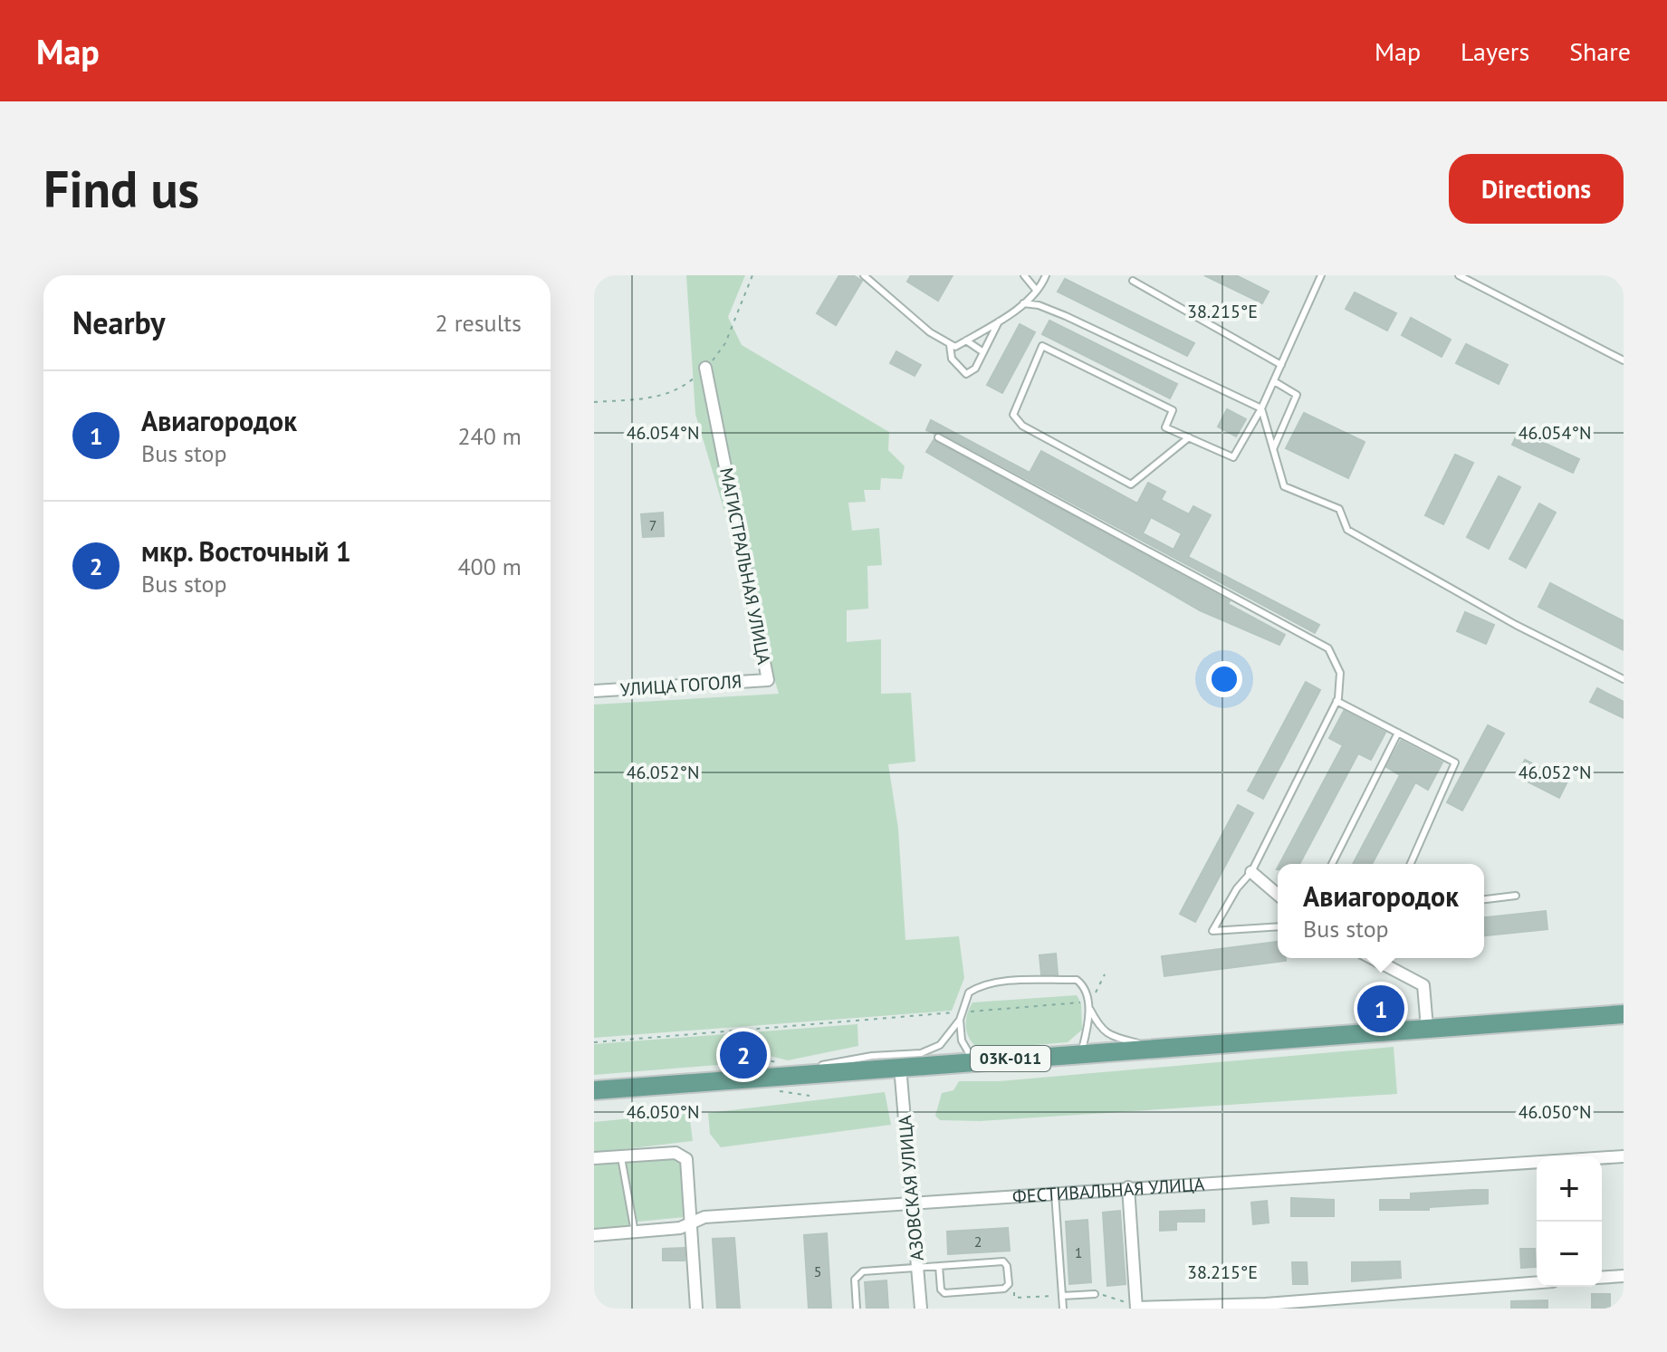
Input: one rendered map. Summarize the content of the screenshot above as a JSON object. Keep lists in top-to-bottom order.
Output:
{
  "streets": {
    "main road": ["03К-011"],
    "street": [
      "МАГИСТРАЛЬНАЯ УЛИЦА",
      "УЛИЦА ГОГОЛЯ",
      "АЗОВСКАЯ УЛИЦА",
      "ФЕСТИВАЛЬНАЯ УЛИЦА"
    ]
  },
  "crossings": [
    ["МАГИСТРАЛЬНАЯ УЛИЦА", "УЛИЦА ГОГОЛЯ"],
    ["03К-011", "АЗОВСКАЯ УЛИЦА"],
    ["АЗОВСКАЯ УЛИЦА", "ФЕСТИВАЛЬНАЯ УЛИЦА"]
  ],
  "house_numbers": [
    "7",
    "2",
    "1",
    "5"
  ],
  "page": {
    "header": "Map",
    "nav": ["Map", "Layers", "Share"],
    "buttons": "Directions",
    "title": "Find us",
    "heading": ["Nearby", "2 results"],
    "list": [
      {
        "mark": "1",
        "name": "Авиагородок",
        "note": "Bus stop",
        "value": "240 m"
      },
      {
        "mark": "2",
        "name": "мкр. Восточный 1",
        "note": "Bus stop",
        "value": "400 m"
      }
    ],
    "popup": ["Авиагородок", "Bus stop"],
    "pins": ["1", "2"],
    "map_buttons": ["+", "−"]
  },
  "coordinates": [
    "38.215°E",
    "46.054°N",
    "46.052°N",
    "46.050°N"
  ]
}
